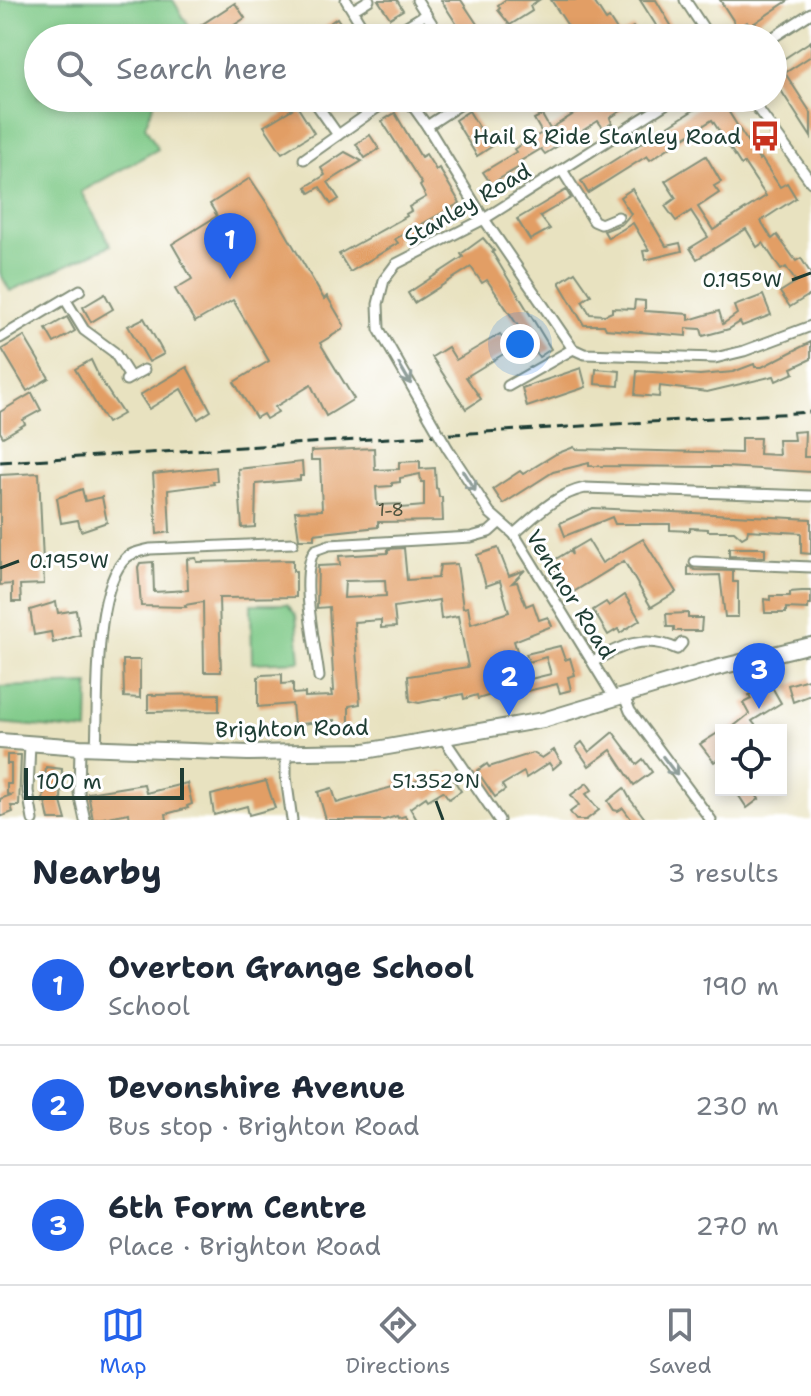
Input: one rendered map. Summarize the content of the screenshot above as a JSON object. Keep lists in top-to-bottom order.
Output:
{
  "streets": {
    "main road": ["Brighton Road"],
    "street": ["Stanley Road", "Ventnor Road"]
  },
  "crossings": [
    ["Stanley Road", "Ventnor Road"],
    ["Ventnor Road", "Brighton Road"]
  ],
  "one_way": ["Ventnor Road"],
  "places": {
    "bus stop": ["Hail & Ride Stanley Road"]
  },
  "house_numbers": ["1-8"],
  "scale_bar": "100 m",
  "page": {
    "search": "Search here",
    "pins": ["1", "3", "2"],
    "scale": "100 m",
    "heading": ["Nearby", "3 results"],
    "list": [
      {
        "mark": "1",
        "name": "Overton Grange School",
        "note": "School",
        "value": "190 m"
      },
      {
        "mark": "2",
        "name": "Devonshire Avenue",
        "note": "Bus stop · Brighton Road",
        "value": "230 m"
      },
      {
        "mark": "3",
        "name": "6th Form Centre",
        "note": "Place · Brighton Road",
        "value": "270 m"
      }
    ],
    "nav": ["Map", "Directions", "Saved"]
  },
  "coordinates": ["0.195°W", "51.352°N"]
}
